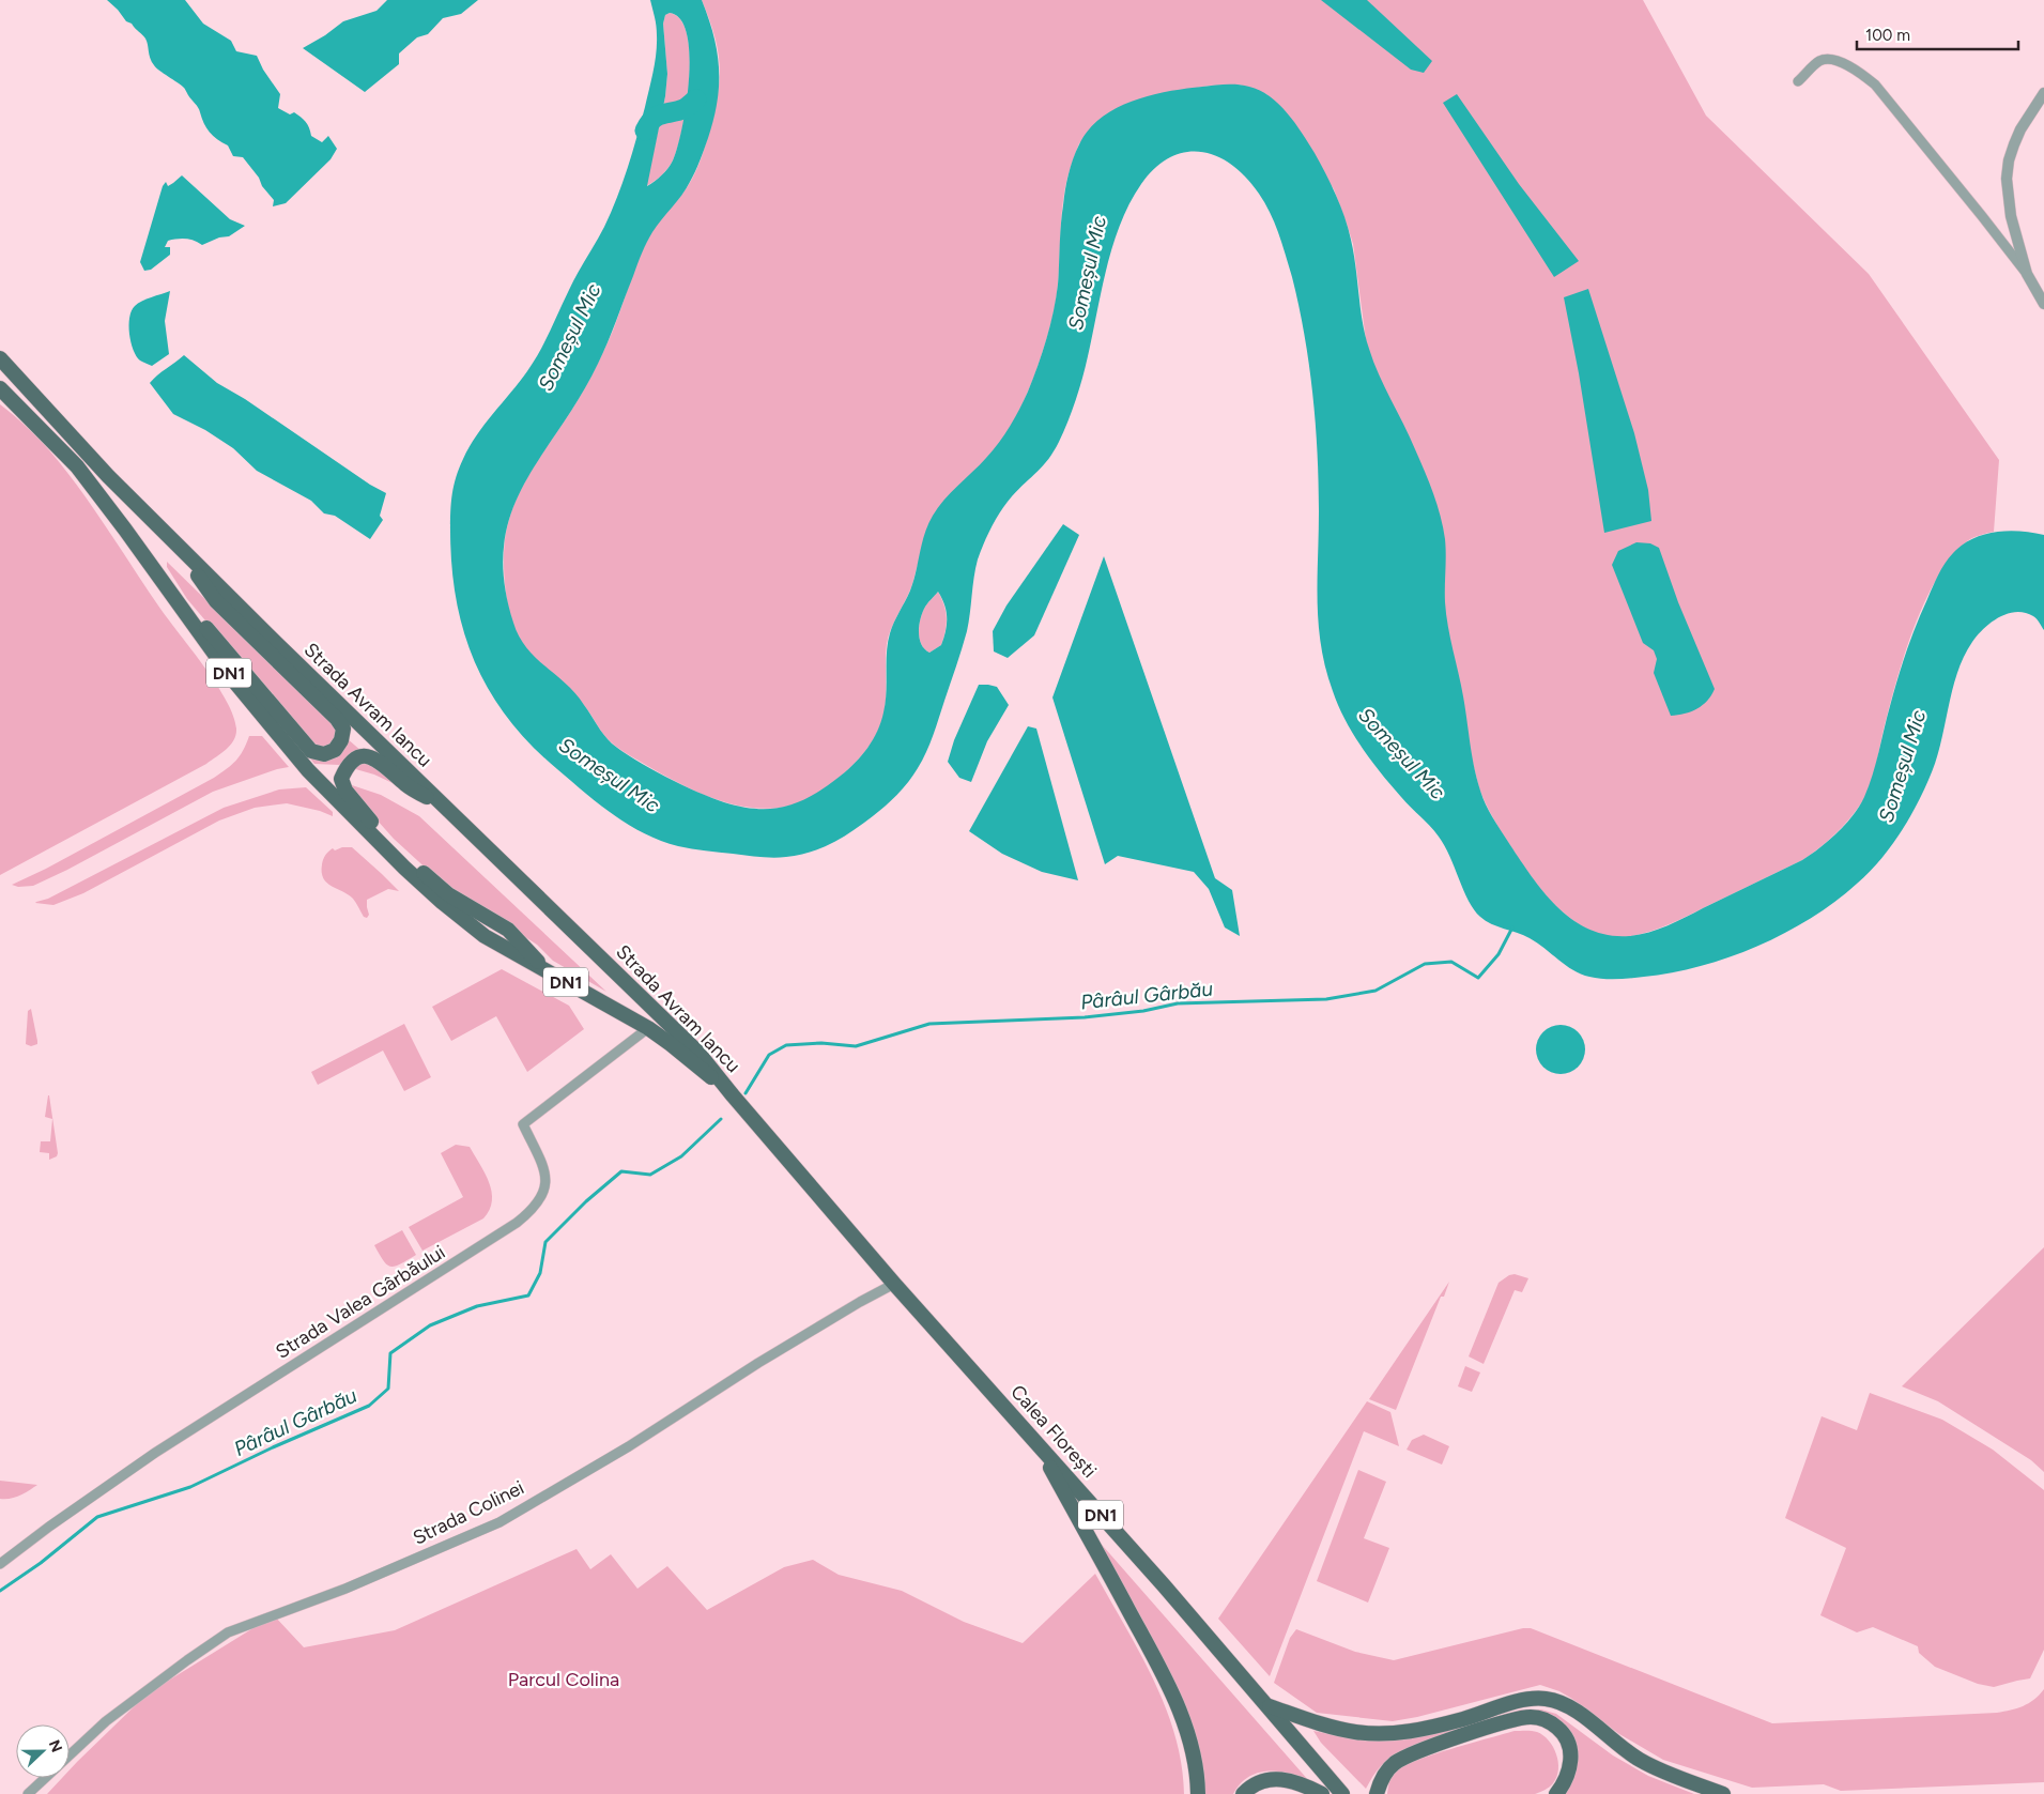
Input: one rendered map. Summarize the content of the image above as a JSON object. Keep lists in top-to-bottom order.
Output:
{
  "streets": {
    "main road": ["DN1", "Strada Avram Iancu", "Calea Florești"],
    "street": ["Strada Valea Gârbăului", "Strada Colinei"]
  },
  "crossings": [
    ["Strada Avram Iancu", "Strada Valea Gârbăului"],
    ["Strada Avram Iancu", "Calea Florești"],
    ["Calea Florești", "Strada Colinei"]
  ],
  "water": ["Someșul Mic", "Pârâul Gârbău"],
  "parks": ["Parcul Colina"],
  "scale_bar": "100 m",
  "north": "right"
}
